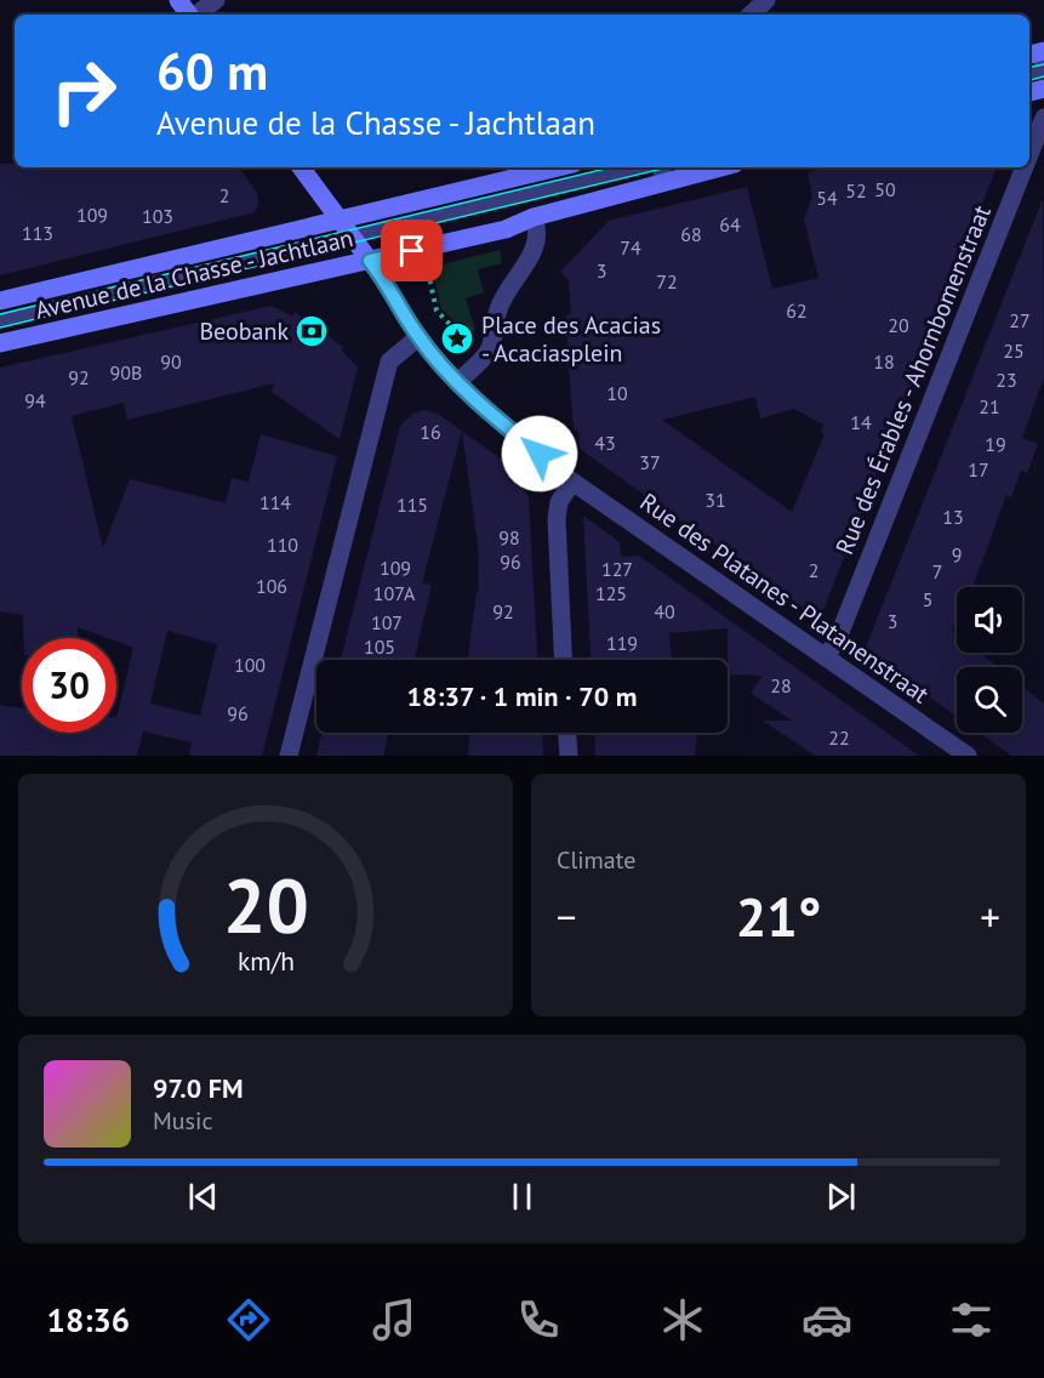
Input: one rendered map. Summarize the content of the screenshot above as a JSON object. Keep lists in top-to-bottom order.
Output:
{
  "streets": {
    "street": ["Avenue de la Chasse - Jachtlaan", "Rue des Érables - Ahornbomenstraat", "Rue des Platanes - Platanenstraat"]
  },
  "crossings": [
    ["Rue des Érables - Ahornbomenstraat", "Rue des Platanes - Platanenstraat"]
  ],
  "places": {
    "bank": ["Beobank"],
    "place": ["Place des Acacias - Acaciasplein"]
  },
  "house_numbers": [
    "50",
    "52",
    "2",
    "54",
    "109",
    "103",
    "64",
    "113",
    "68",
    "74",
    "3",
    "72",
    "62",
    "27",
    "20",
    "25",
    "90",
    "18",
    "90B",
    "92",
    "23",
    "10",
    "94",
    "21",
    "14",
    "16",
    "43",
    "19",
    "37",
    "17",
    "31",
    "114",
    "115",
    "13",
    "98",
    "110",
    "9",
    "96",
    "109",
    "127",
    "2",
    "7",
    "106",
    "107A",
    "125",
    "5",
    "92",
    "40",
    "3",
    "107",
    "119",
    "105",
    "100",
    "28",
    "96",
    "22"
  ],
  "page": {
    "turn": ["60 m", "Avenue de la Chasse - Jachtlaan"],
    "limit": "30",
    "trip": "18:37 · 1 min · 70 m",
    "tile": "Climate",
    "heat": ["−", "21°", "+"],
    "song": ["97.0 FM", "Music"],
    "tabs": "18:36",
    "gauge": ["20", "km/h"]
  }
}
